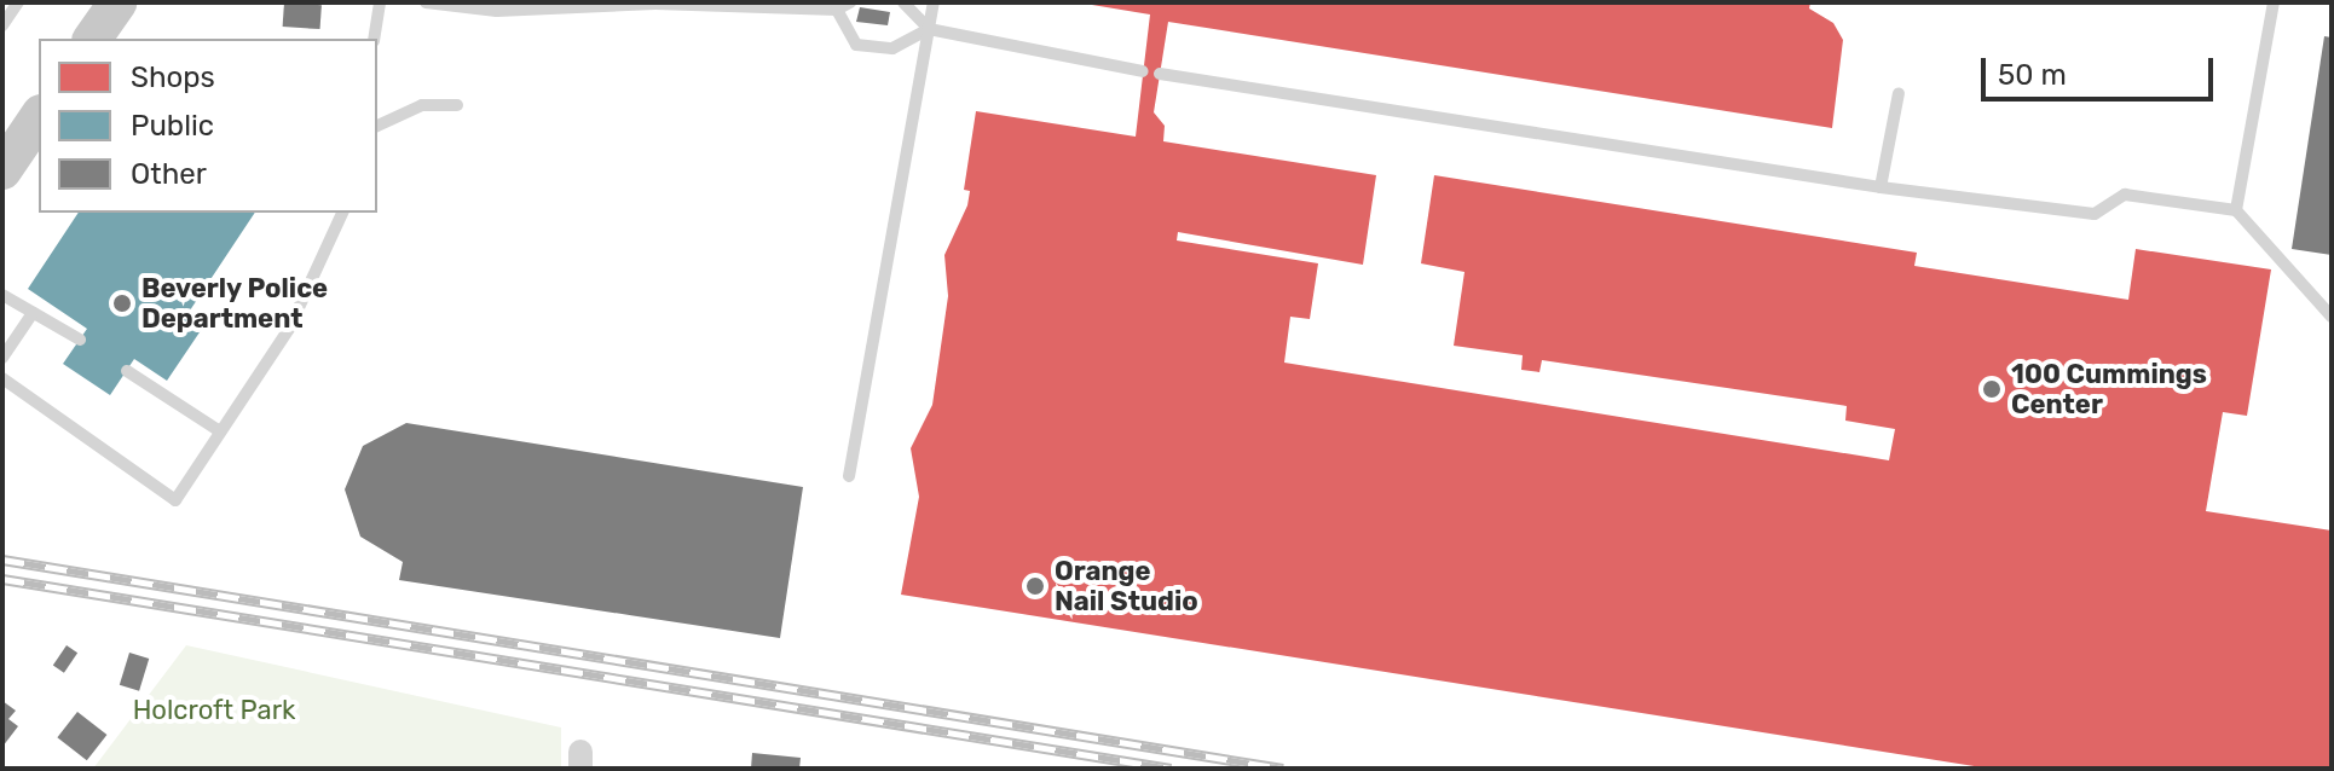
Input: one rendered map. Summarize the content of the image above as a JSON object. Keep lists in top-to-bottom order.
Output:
{
  "parks": ["Holcroft Park"],
  "places": ["Beverly Police Department", "100 Cummings Center", "Orange Nail Studio"],
  "legend": ["Shops", "Public", "Other"],
  "scale_bar": "50 m"
}
